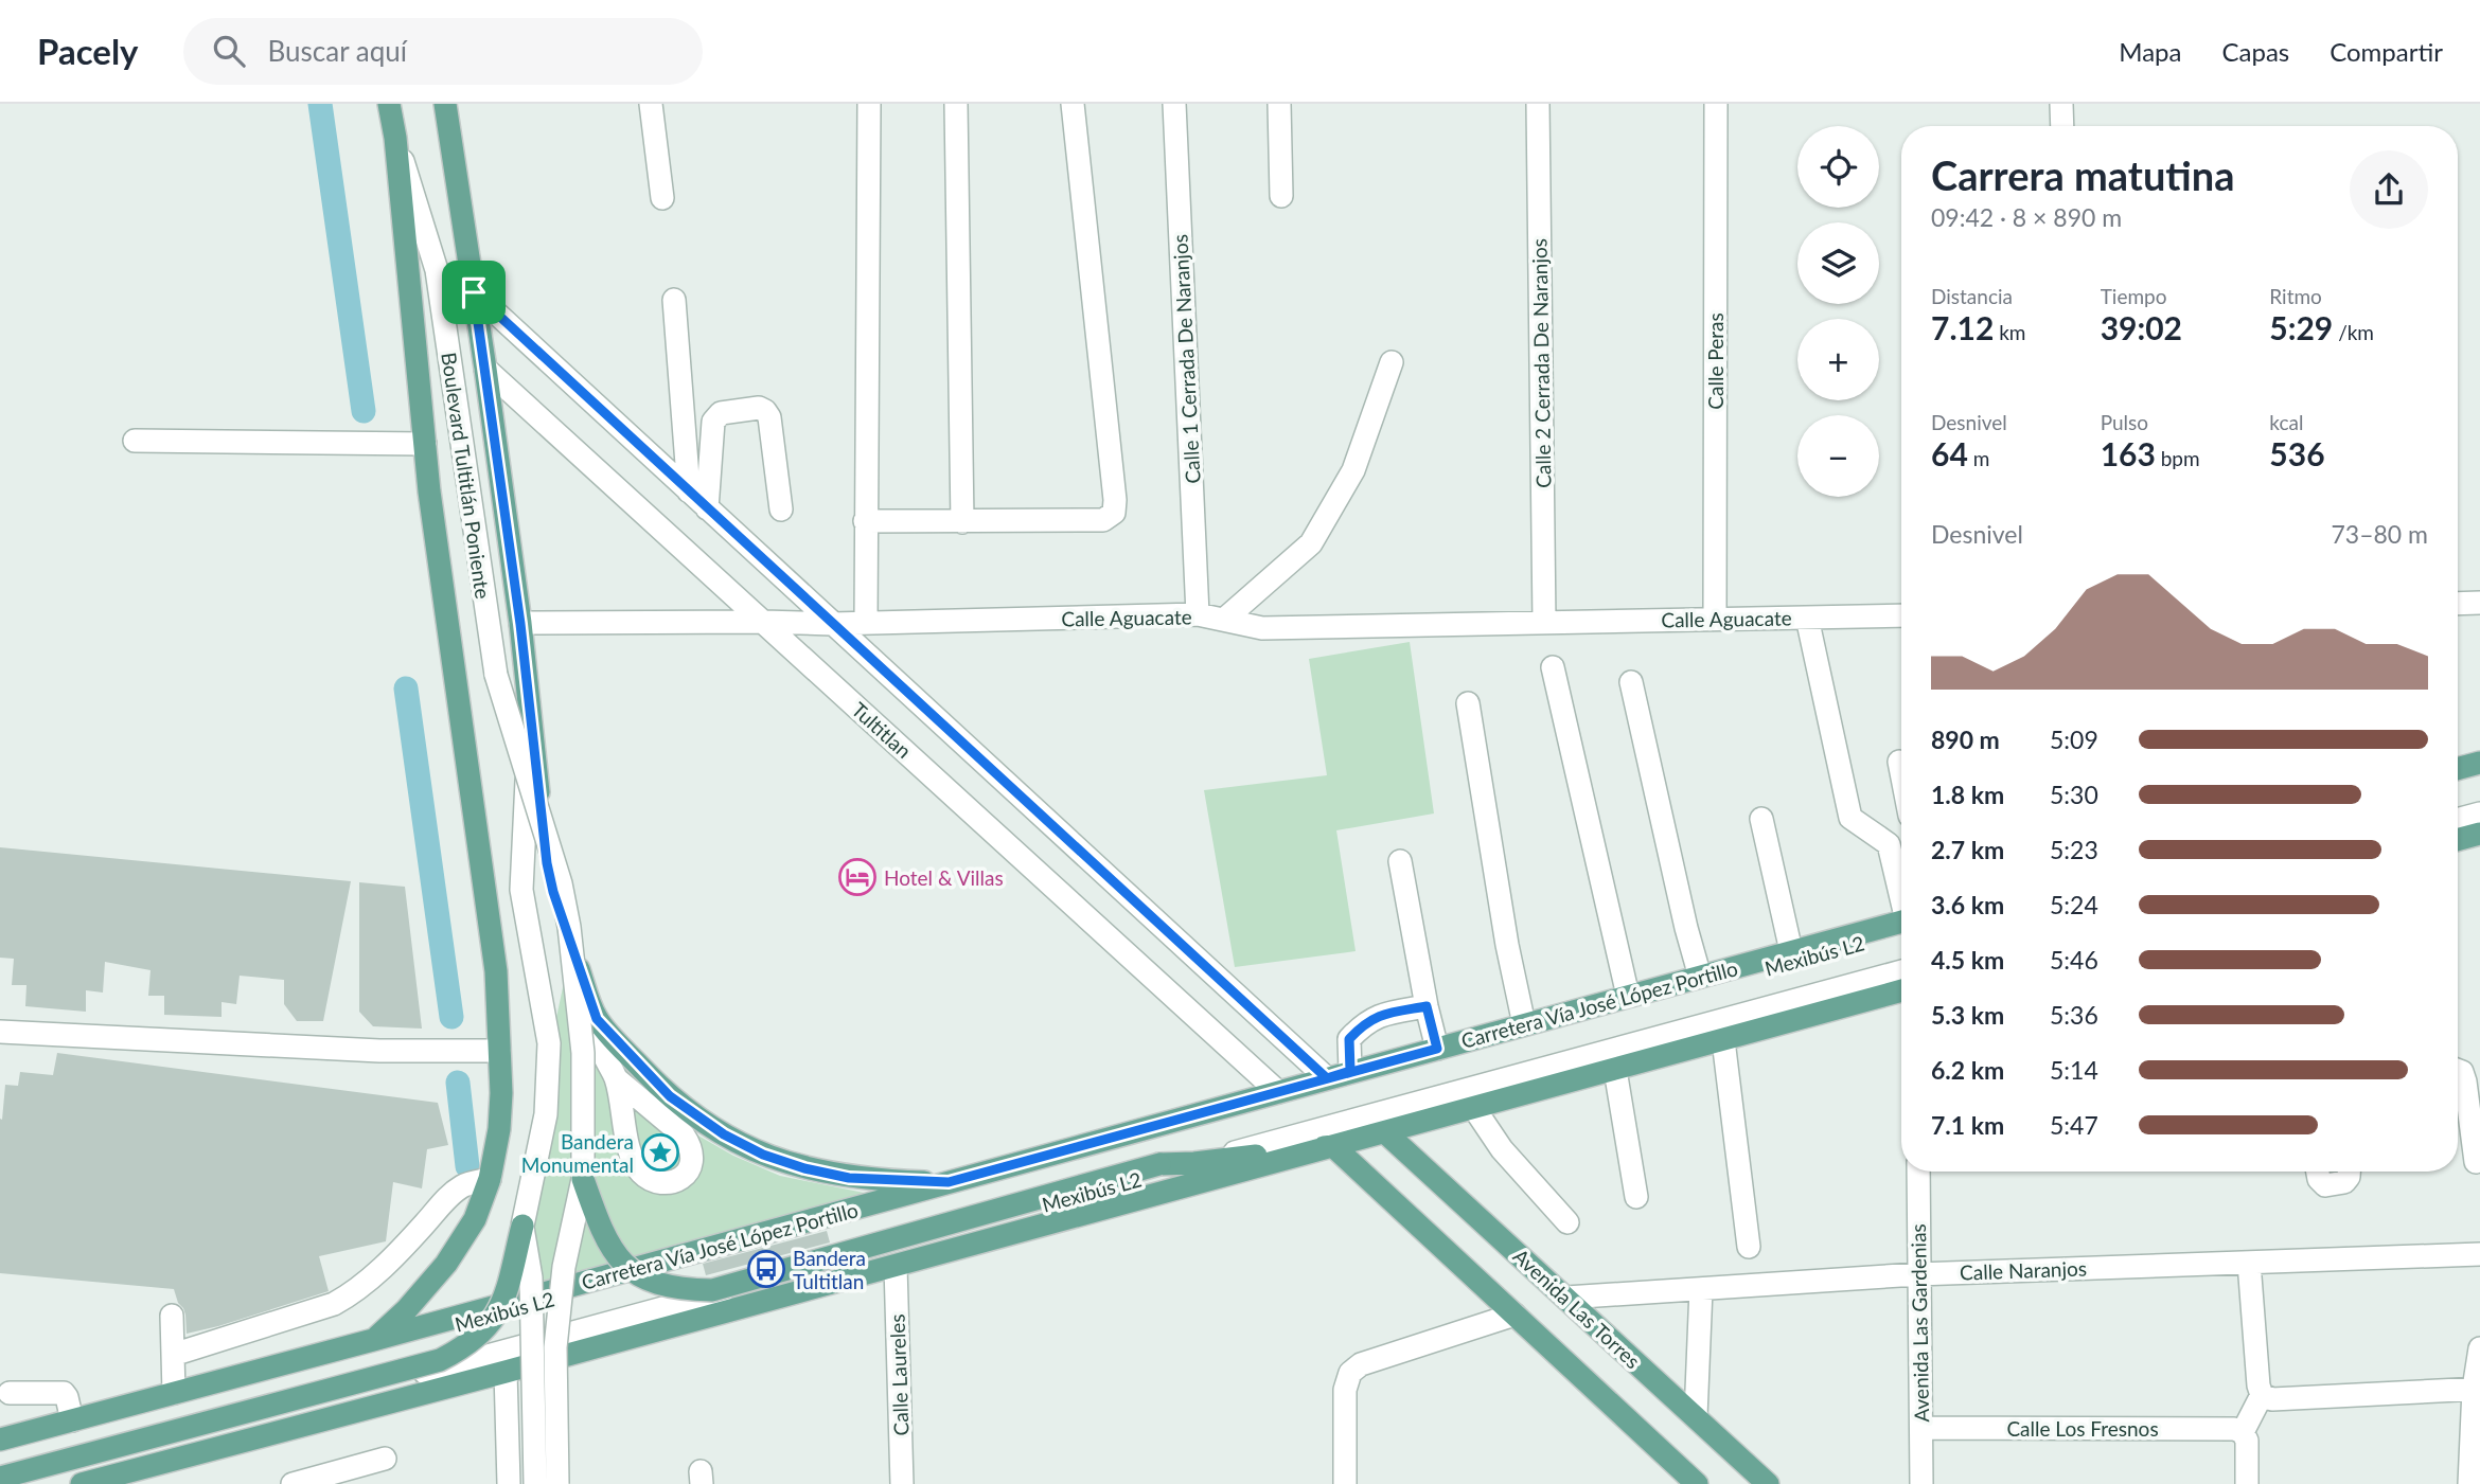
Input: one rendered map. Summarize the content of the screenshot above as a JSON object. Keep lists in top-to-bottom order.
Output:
{
  "streets": {
    "main road": ["Boulevard Tultitlán Poniente", "Carretera Vía José López Portillo", "Avenida Las Torres"],
    "street": [
      "Calle 1 Cerrada De Naranjos",
      "Calle Peras",
      "Calle 2 Cerrada De Naranjos",
      "Calle Aguacate",
      "Tultitlan",
      "Mexibús L2",
      "Calle Naranjos",
      "Avenida Las Gardenias",
      "Calle Laureles",
      "Calle Los Fresnos"
    ]
  },
  "crossings": [
    ["Calle 1 Cerrada De Naranjos", "Calle Aguacate"],
    ["Calle Peras", "Calle Aguacate"],
    ["Calle 2 Cerrada De Naranjos", "Calle Aguacate"],
    ["Boulevard Tultitlán Poniente", "Calle Aguacate"],
    ["Boulevard Tultitlán Poniente", "Tultitlan"],
    ["Calle Aguacate", "Tultitlan"],
    ["Tultitlan", "Carretera Vía José López Portillo"],
    ["Calle Naranjos", "Avenida Las Torres"],
    ["Calle Naranjos", "Avenida Las Gardenias"],
    ["Avenida Las Gardenias", "Calle Los Fresnos"]
  ],
  "places": {
    "hotel": ["Hotel & Villas"],
    "place": ["Bandera Monumental"],
    "bus stop": ["Bandera Tultitlan"]
  },
  "page": {
    "header": "Pacely",
    "search": "Buscar aquí",
    "nav": ["Mapa", "Capas", "Compartir"],
    "map_buttons": ["+", "−"],
    "heading": ["Carrera matutina", "09:42 · 8 × 890 m"],
    "stats": [
      ["Distancia", "7.12 km"],
      ["Tiempo", "39:02"],
      ["Ritmo", "5:29 /km"],
      ["Desnivel", "64 m"],
      ["Pulso", "163 bpm"],
      ["kcal", "536"]
    ],
    "chart": ["Desnivel", "73–80 m"],
    "list": [
      {
        "name": "890 m",
        "note": "5:09"
      },
      {
        "name": "1.8 km",
        "note": "5:30"
      },
      {
        "name": "2.7 km",
        "note": "5:23"
      },
      {
        "name": "3.6 km",
        "note": "5:24"
      },
      {
        "name": "4.5 km",
        "note": "5:46"
      },
      {
        "name": "5.3 km",
        "note": "5:36"
      },
      {
        "name": "6.2 km",
        "note": "5:14"
      },
      {
        "name": "7.1 km",
        "note": "5:47"
      }
    ]
  }
}
